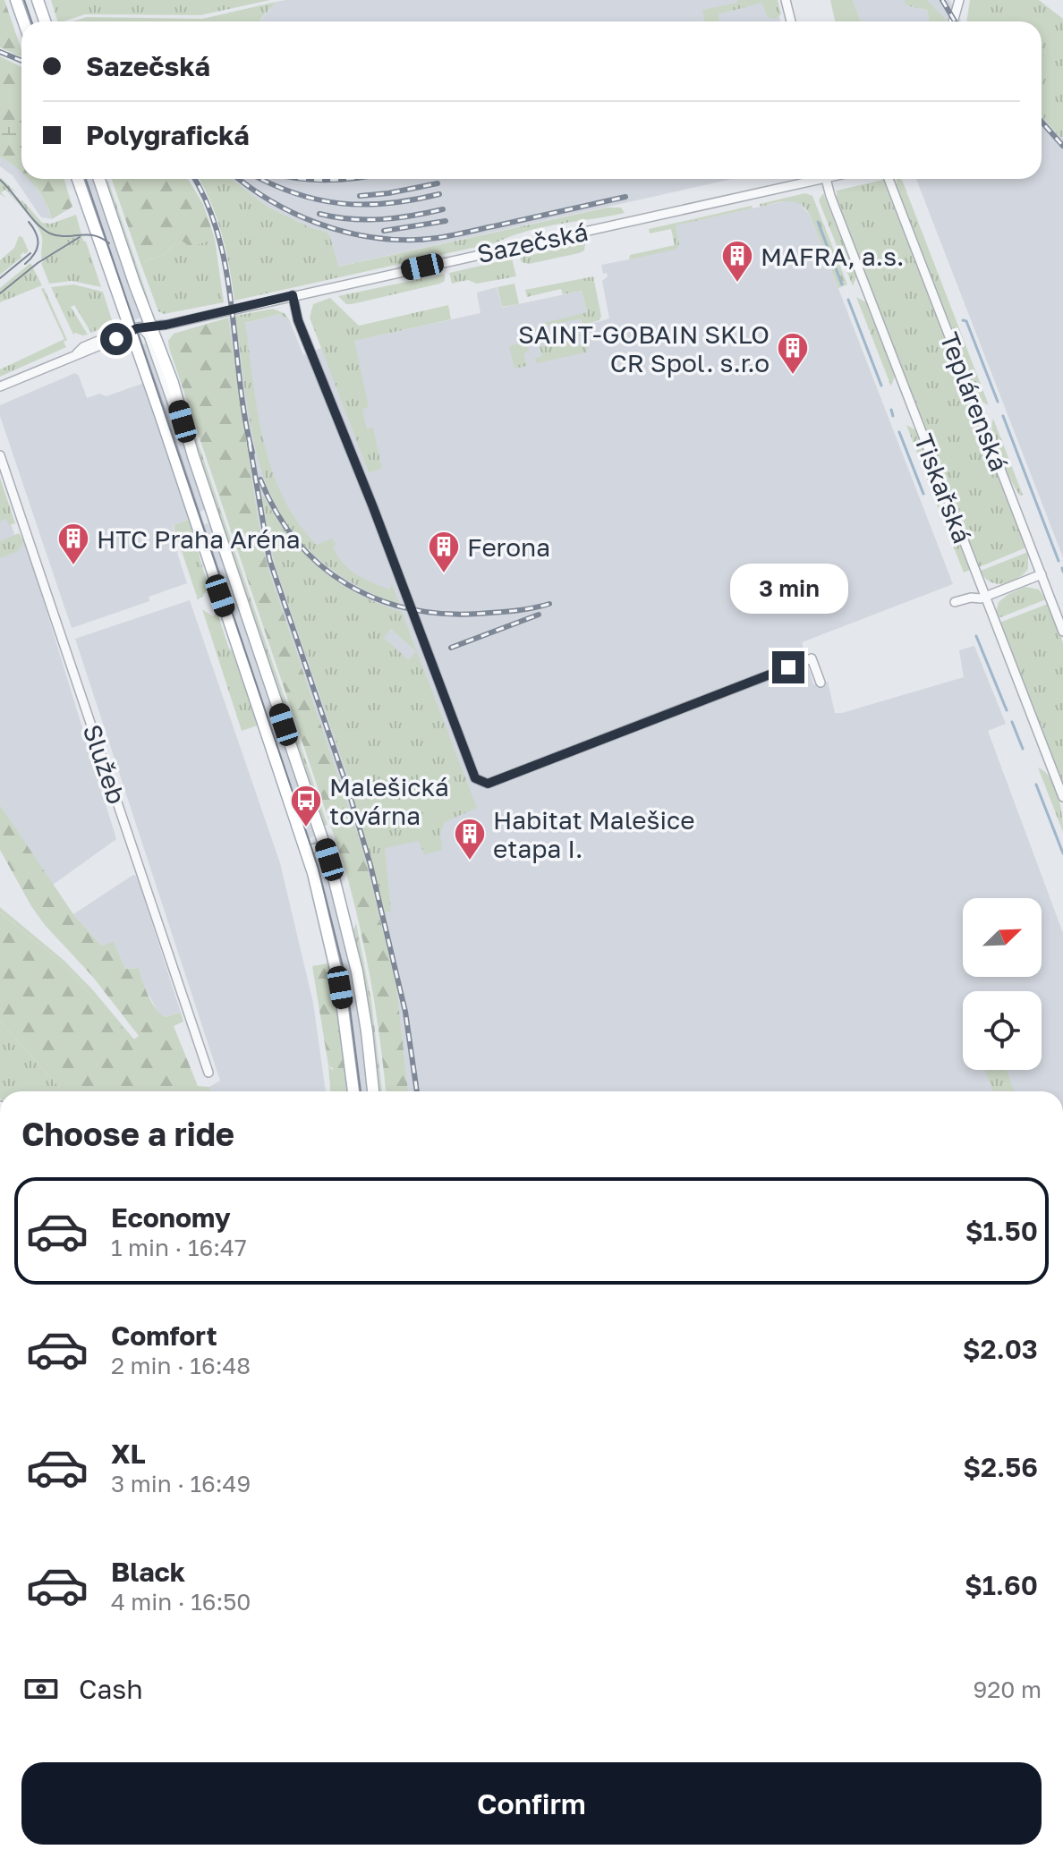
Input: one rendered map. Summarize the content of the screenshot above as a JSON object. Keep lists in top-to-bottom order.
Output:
{
  "streets": {
    "street": [
      "Sazečská",
      "Teplárenská",
      "Tiskařská",
      "Služeb"
    ]
  },
  "places": {
    "building": [
      "MAFRA, a.s.",
      "SAINT-GOBAIN SKLO CR Spol. s.r.o",
      "HTC Praha Aréna",
      "Ferona",
      "Habitat Malešice etapa I."
    ],
    "bus stop": ["Malešická továrna"]
  },
  "north": "top right",
  "page": {
    "banner": ["Sazečská", "Polygrafická"],
    "bubble": "3 min",
    "heading": "Choose a ride",
    "list": [
      {
        "name": "Economy",
        "note": "1 min · 16:47",
        "value": "$1.50"
      },
      {
        "name": "Comfort",
        "note": "2 min · 16:48",
        "value": "$2.03"
      },
      {
        "name": "XL",
        "note": "3 min · 16:49",
        "value": "$2.56"
      },
      {
        "name": "Black",
        "note": "4 min · 16:50",
        "value": "$1.60"
      }
    ],
    "pay": ["Cash", "920 m"],
    "buttons": "Confirm"
  }
}
